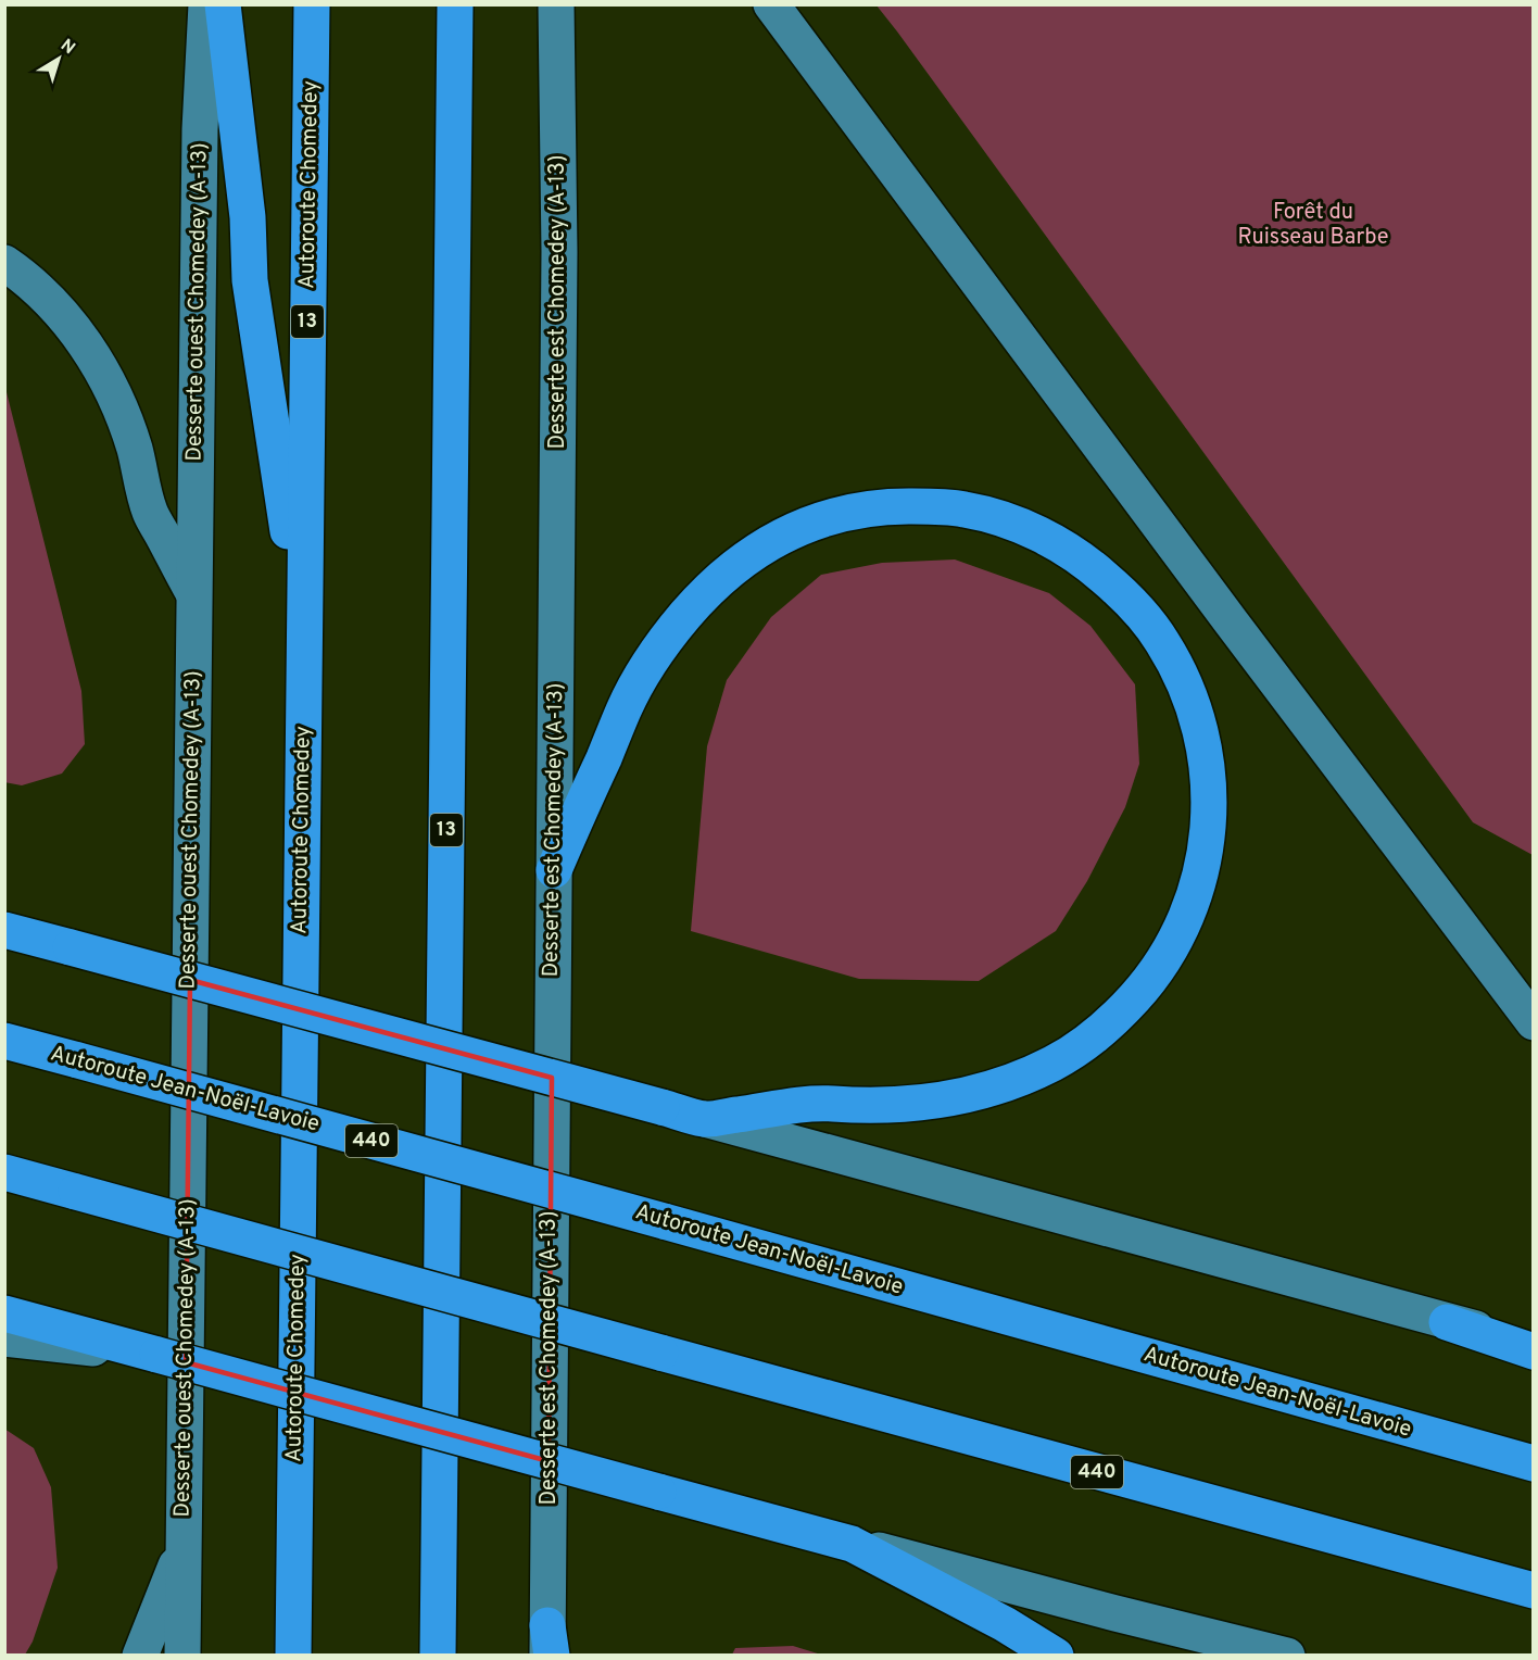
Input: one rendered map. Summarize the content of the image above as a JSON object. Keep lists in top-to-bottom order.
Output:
{
  "streets": {
    "highway": [
      "Autoroute Chomedey",
      "13",
      "Autoroute Jean-Noël-Lavoie",
      "440"
    ],
    "main road": ["Desserte ouest Chomedey (A-13)", "Desserte est Chomedey (A-13)"]
  },
  "parks": ["Forêt du Ruisseau Barbe"],
  "north": "top right"
}
